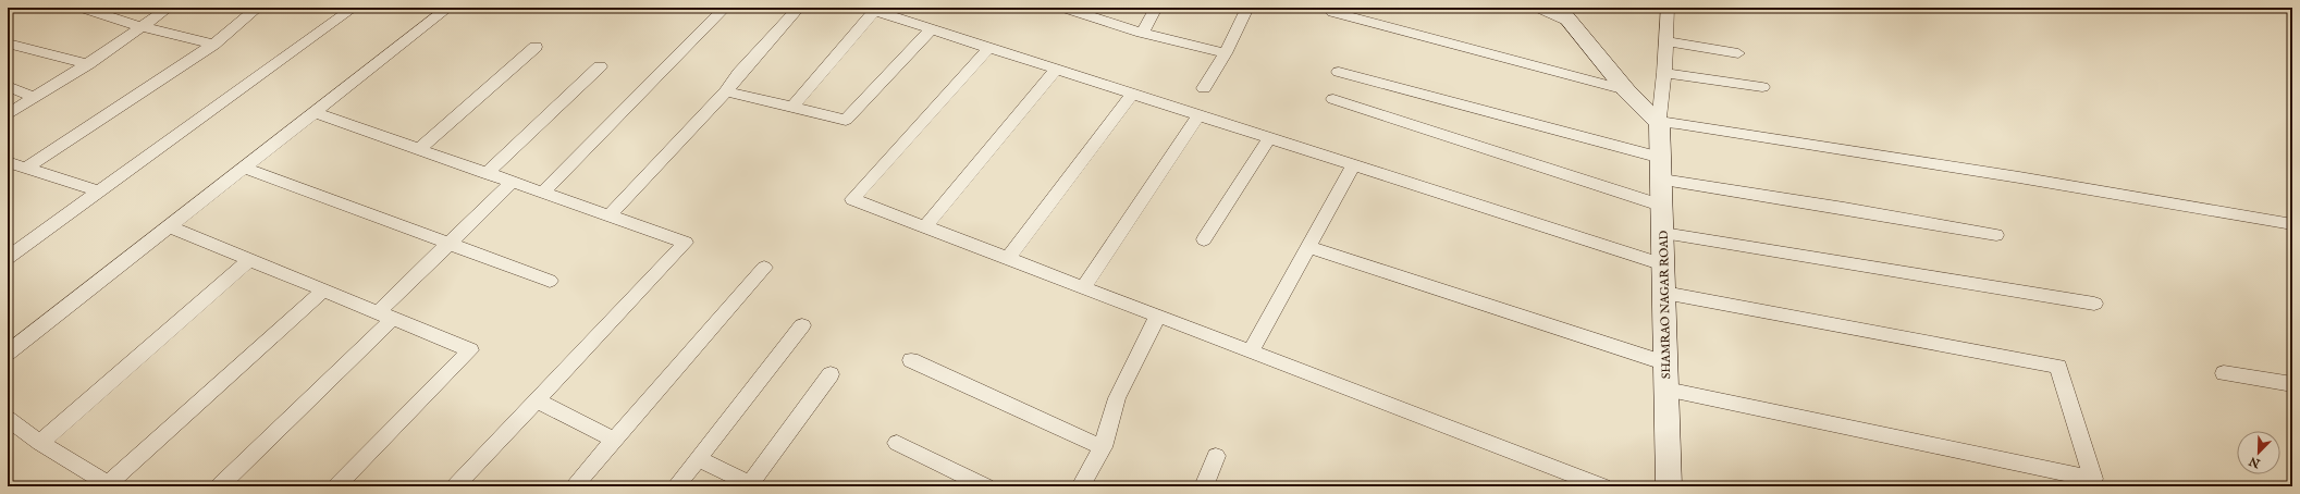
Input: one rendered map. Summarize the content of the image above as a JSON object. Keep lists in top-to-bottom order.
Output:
{
  "streets": {
    "street": ["SHAMRAO NAGAR ROAD"]
  },
  "north": "bottom left"
}
